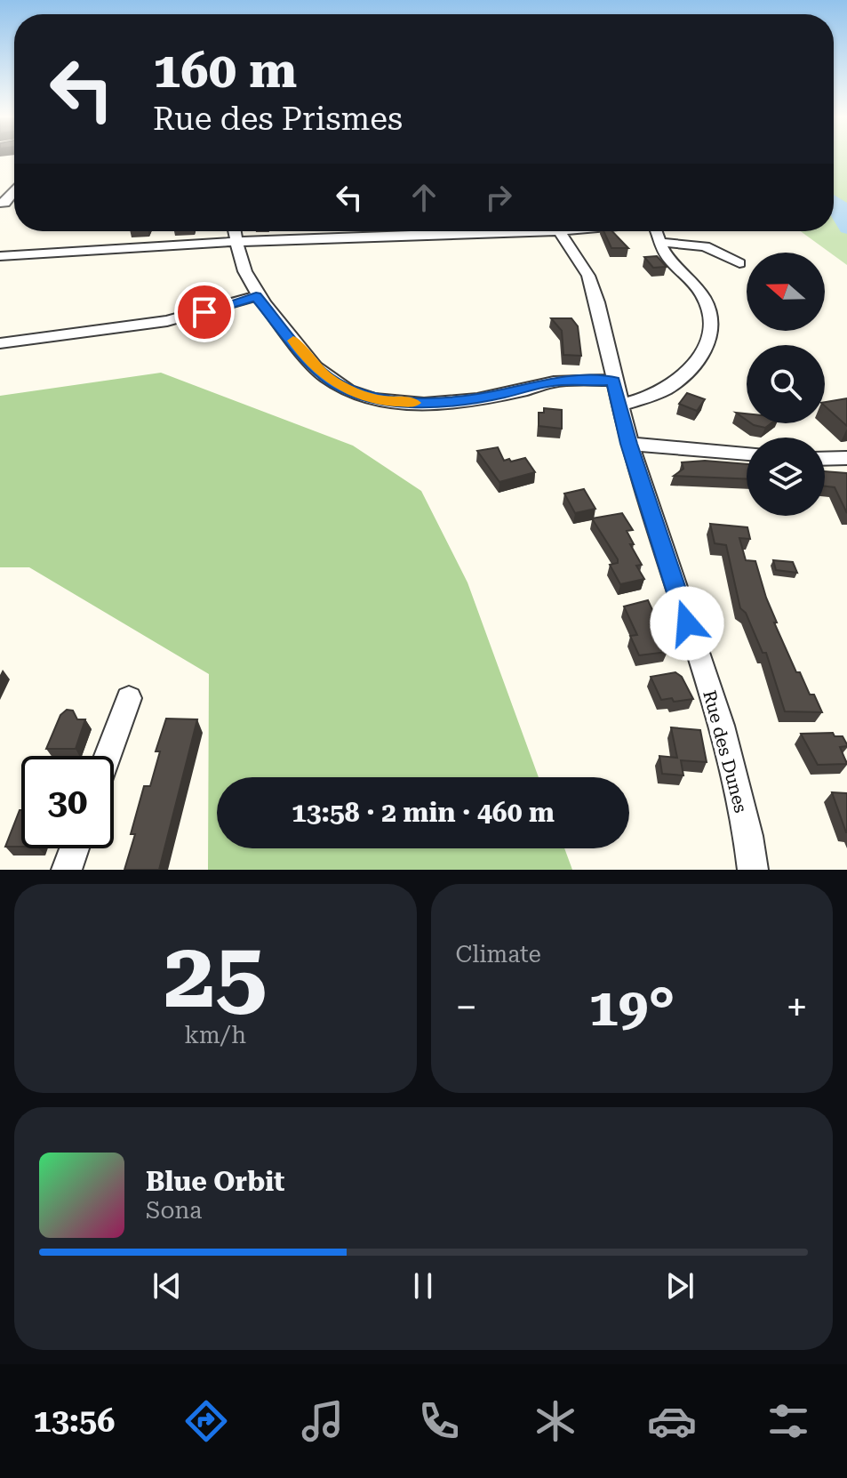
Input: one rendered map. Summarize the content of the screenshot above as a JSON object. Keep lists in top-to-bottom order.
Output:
{
  "streets": {
    "street": ["Rue des Dunes"]
  },
  "north": "left",
  "page": {
    "turn": ["160 m", "Rue des Prismes"],
    "limit": "30",
    "trip": "13:58 · 2 min · 460 m",
    "tile": [
      ["25", "km/h"],
      "Climate"
    ],
    "heat": ["−", "19°", "+"],
    "song": ["Blue Orbit", "Sona"],
    "tabs": "13:56"
  }
}
